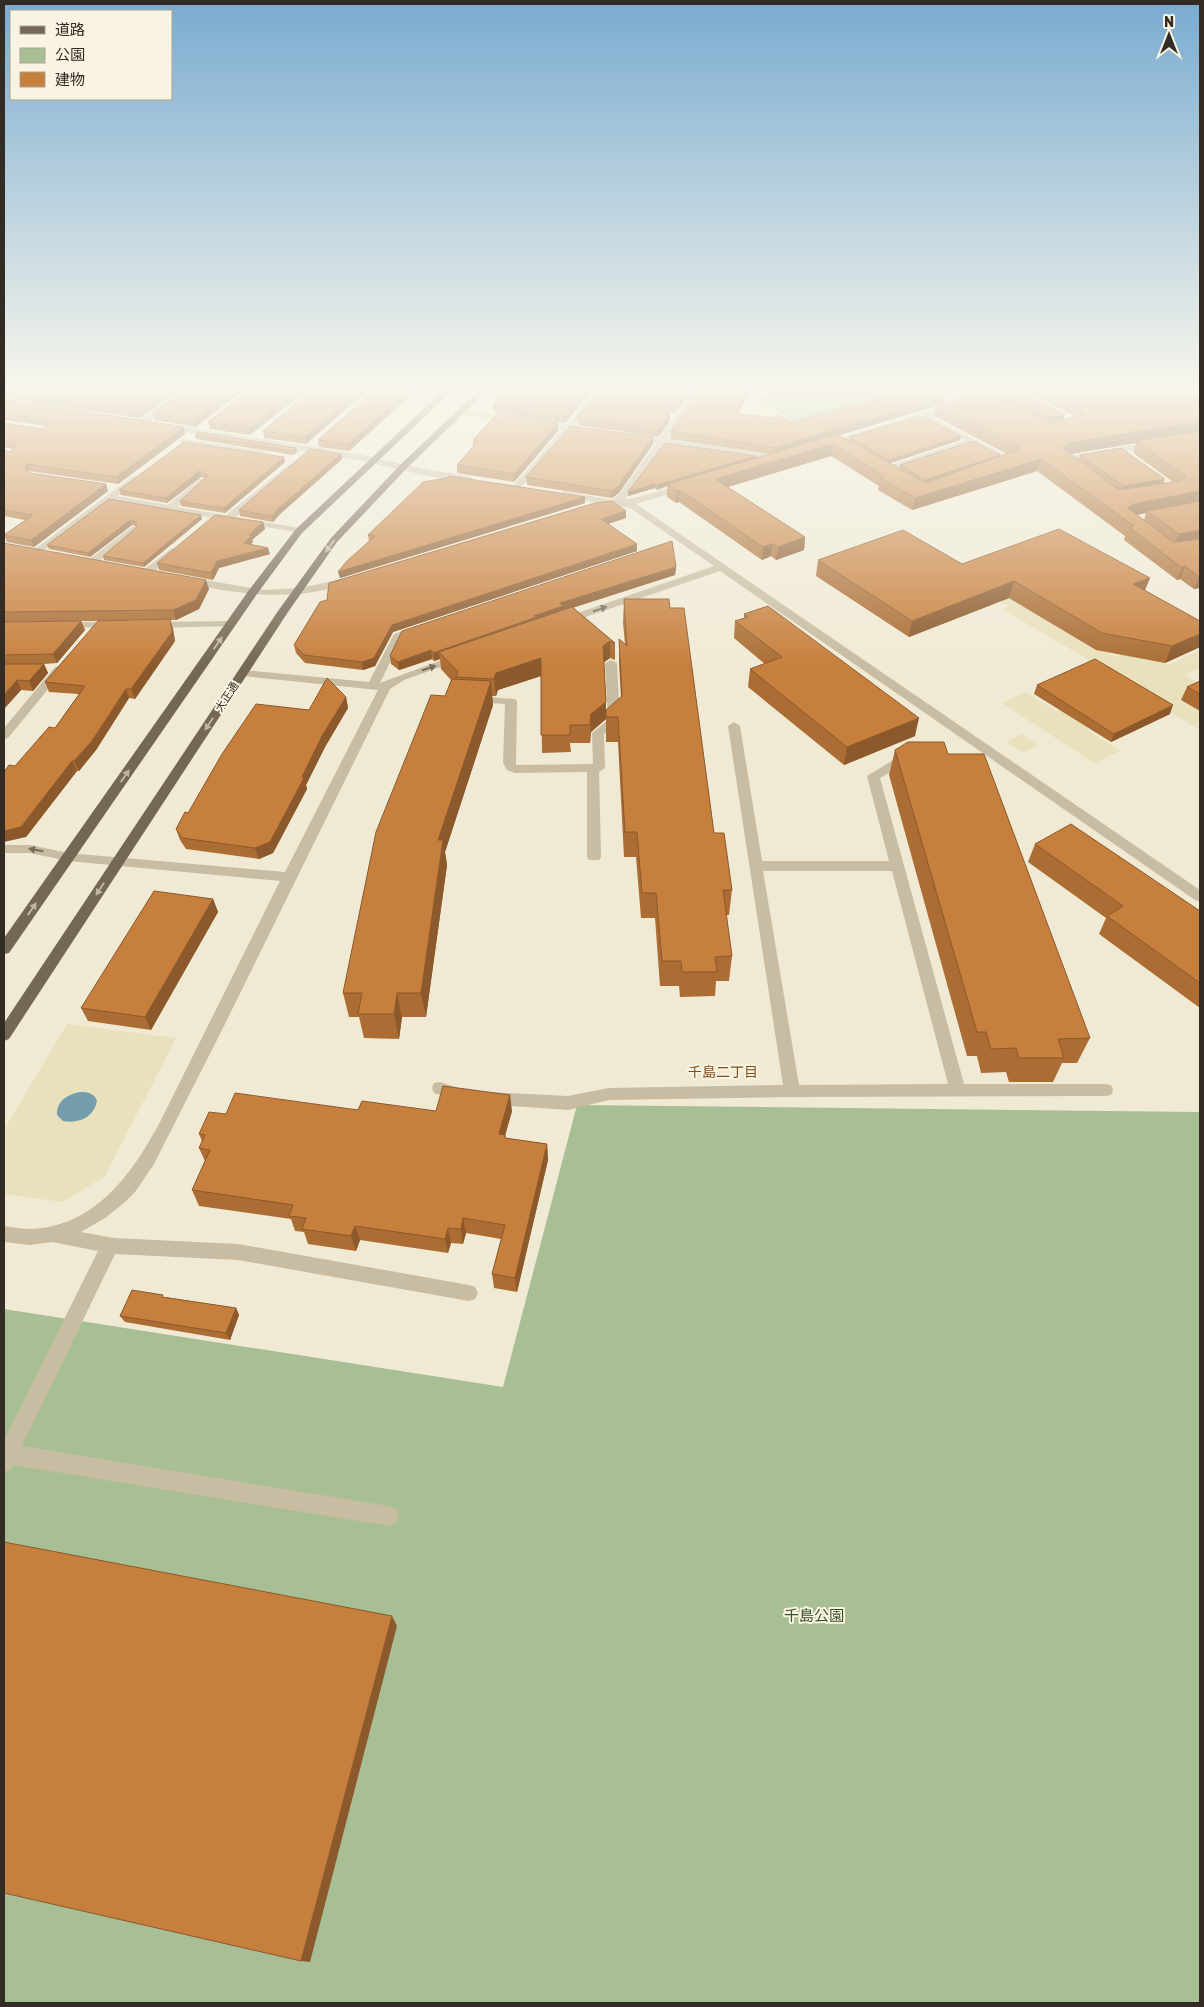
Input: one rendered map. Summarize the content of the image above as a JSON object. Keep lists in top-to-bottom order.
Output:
{
  "streets": {
    "main road": ["大正通"]
  },
  "districts": ["千島二丁目"],
  "parks": ["千島公園"],
  "legend": ["道路", "公園", "建物"],
  "north": "top"
}
